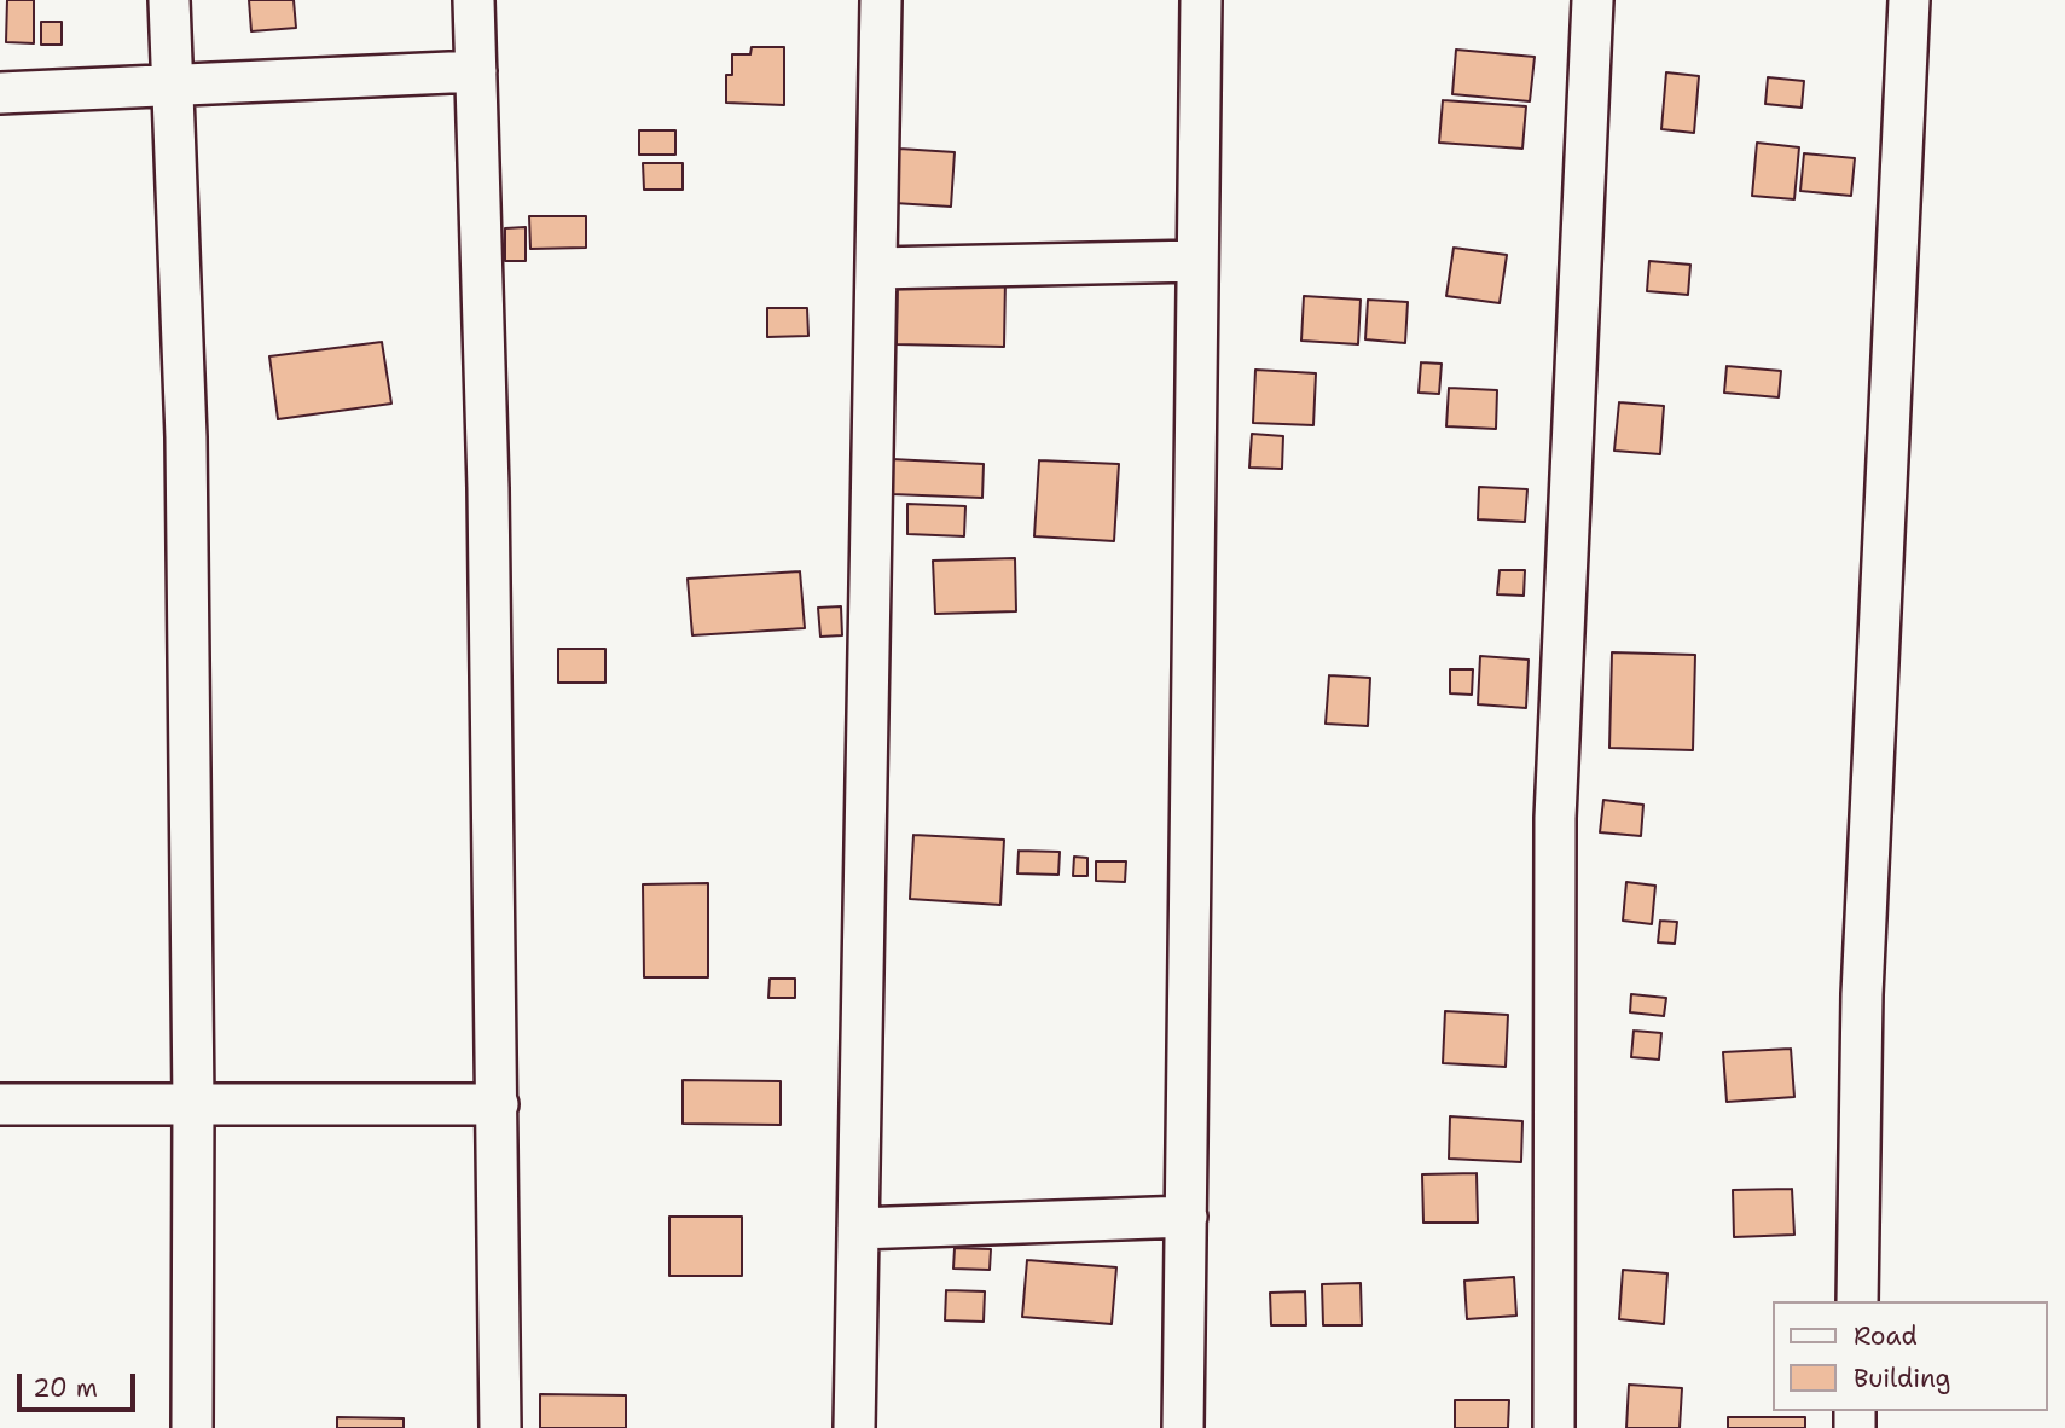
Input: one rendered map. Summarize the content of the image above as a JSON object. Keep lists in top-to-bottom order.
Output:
{
  "legend": ["Road", "Building"],
  "scale_bar": "20 m"
}
